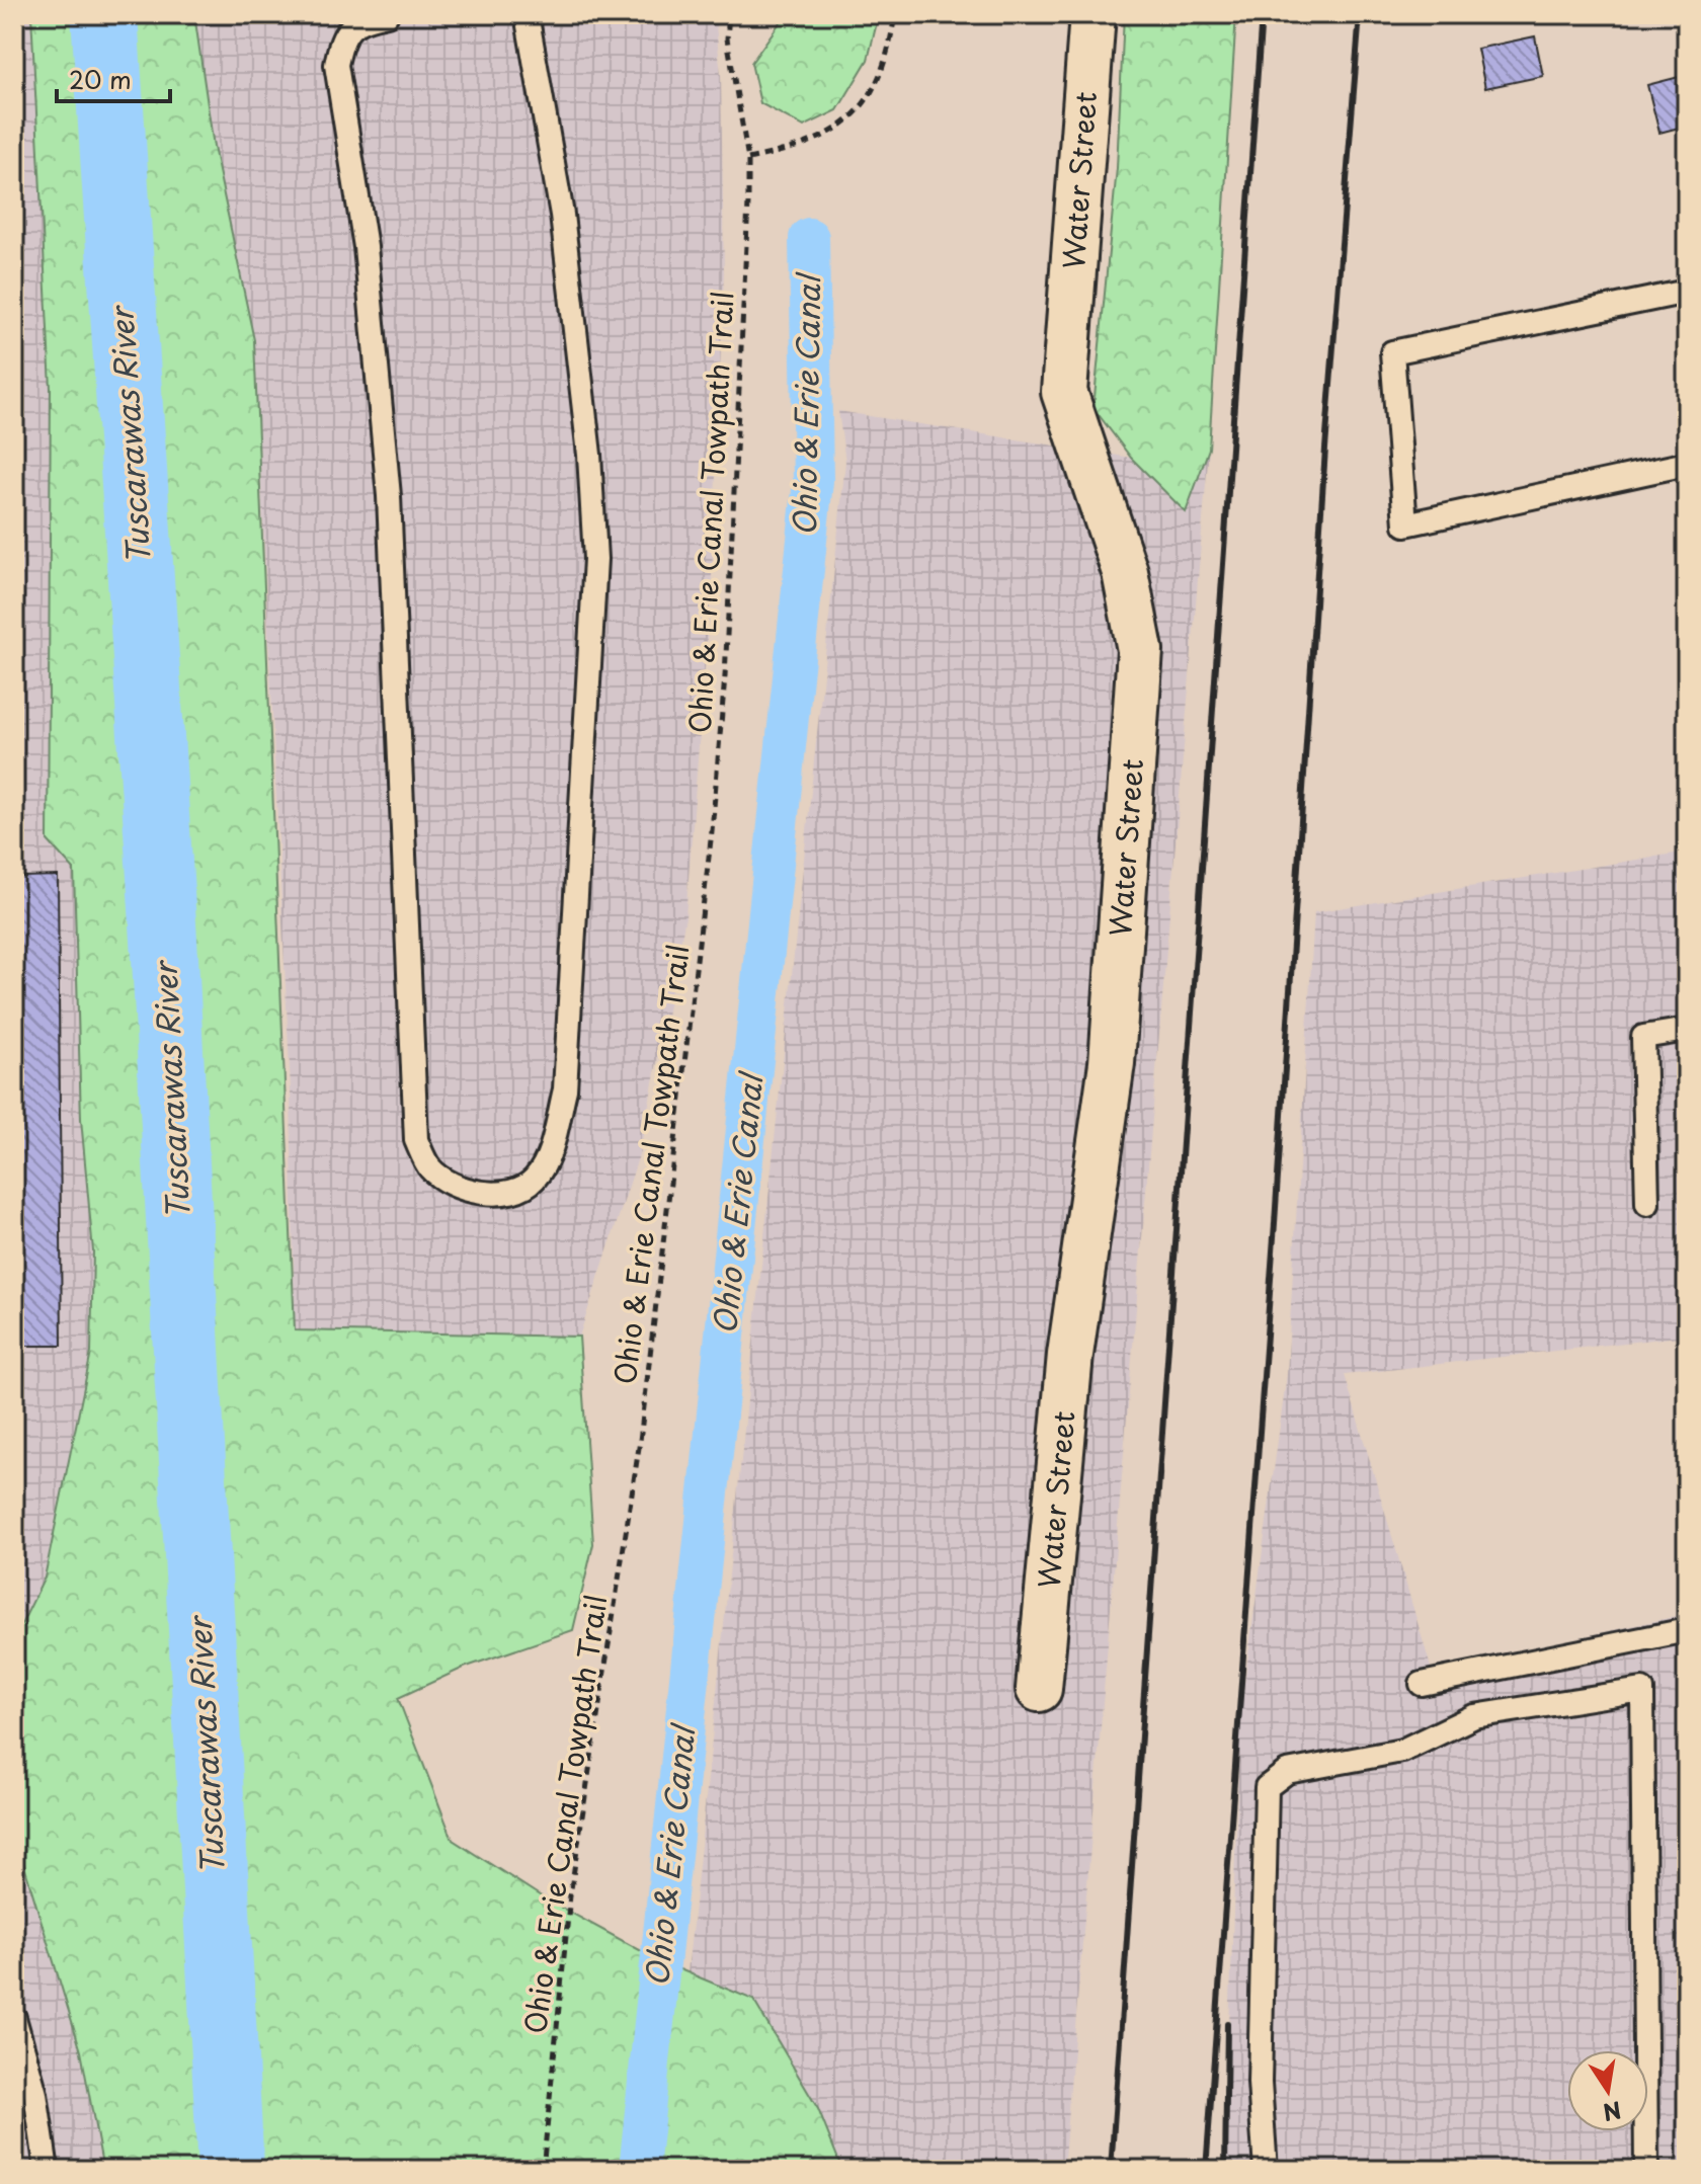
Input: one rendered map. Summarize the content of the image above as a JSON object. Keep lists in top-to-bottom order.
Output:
{
  "streets": {
    "street": ["Water Street"],
    "path": ["Ohio & Erie Canal Towpath Trail"]
  },
  "water": ["Ohio & Erie Canal", "Tuscarawas River"],
  "scale_bar": "20 m",
  "north": "bottom"
}
